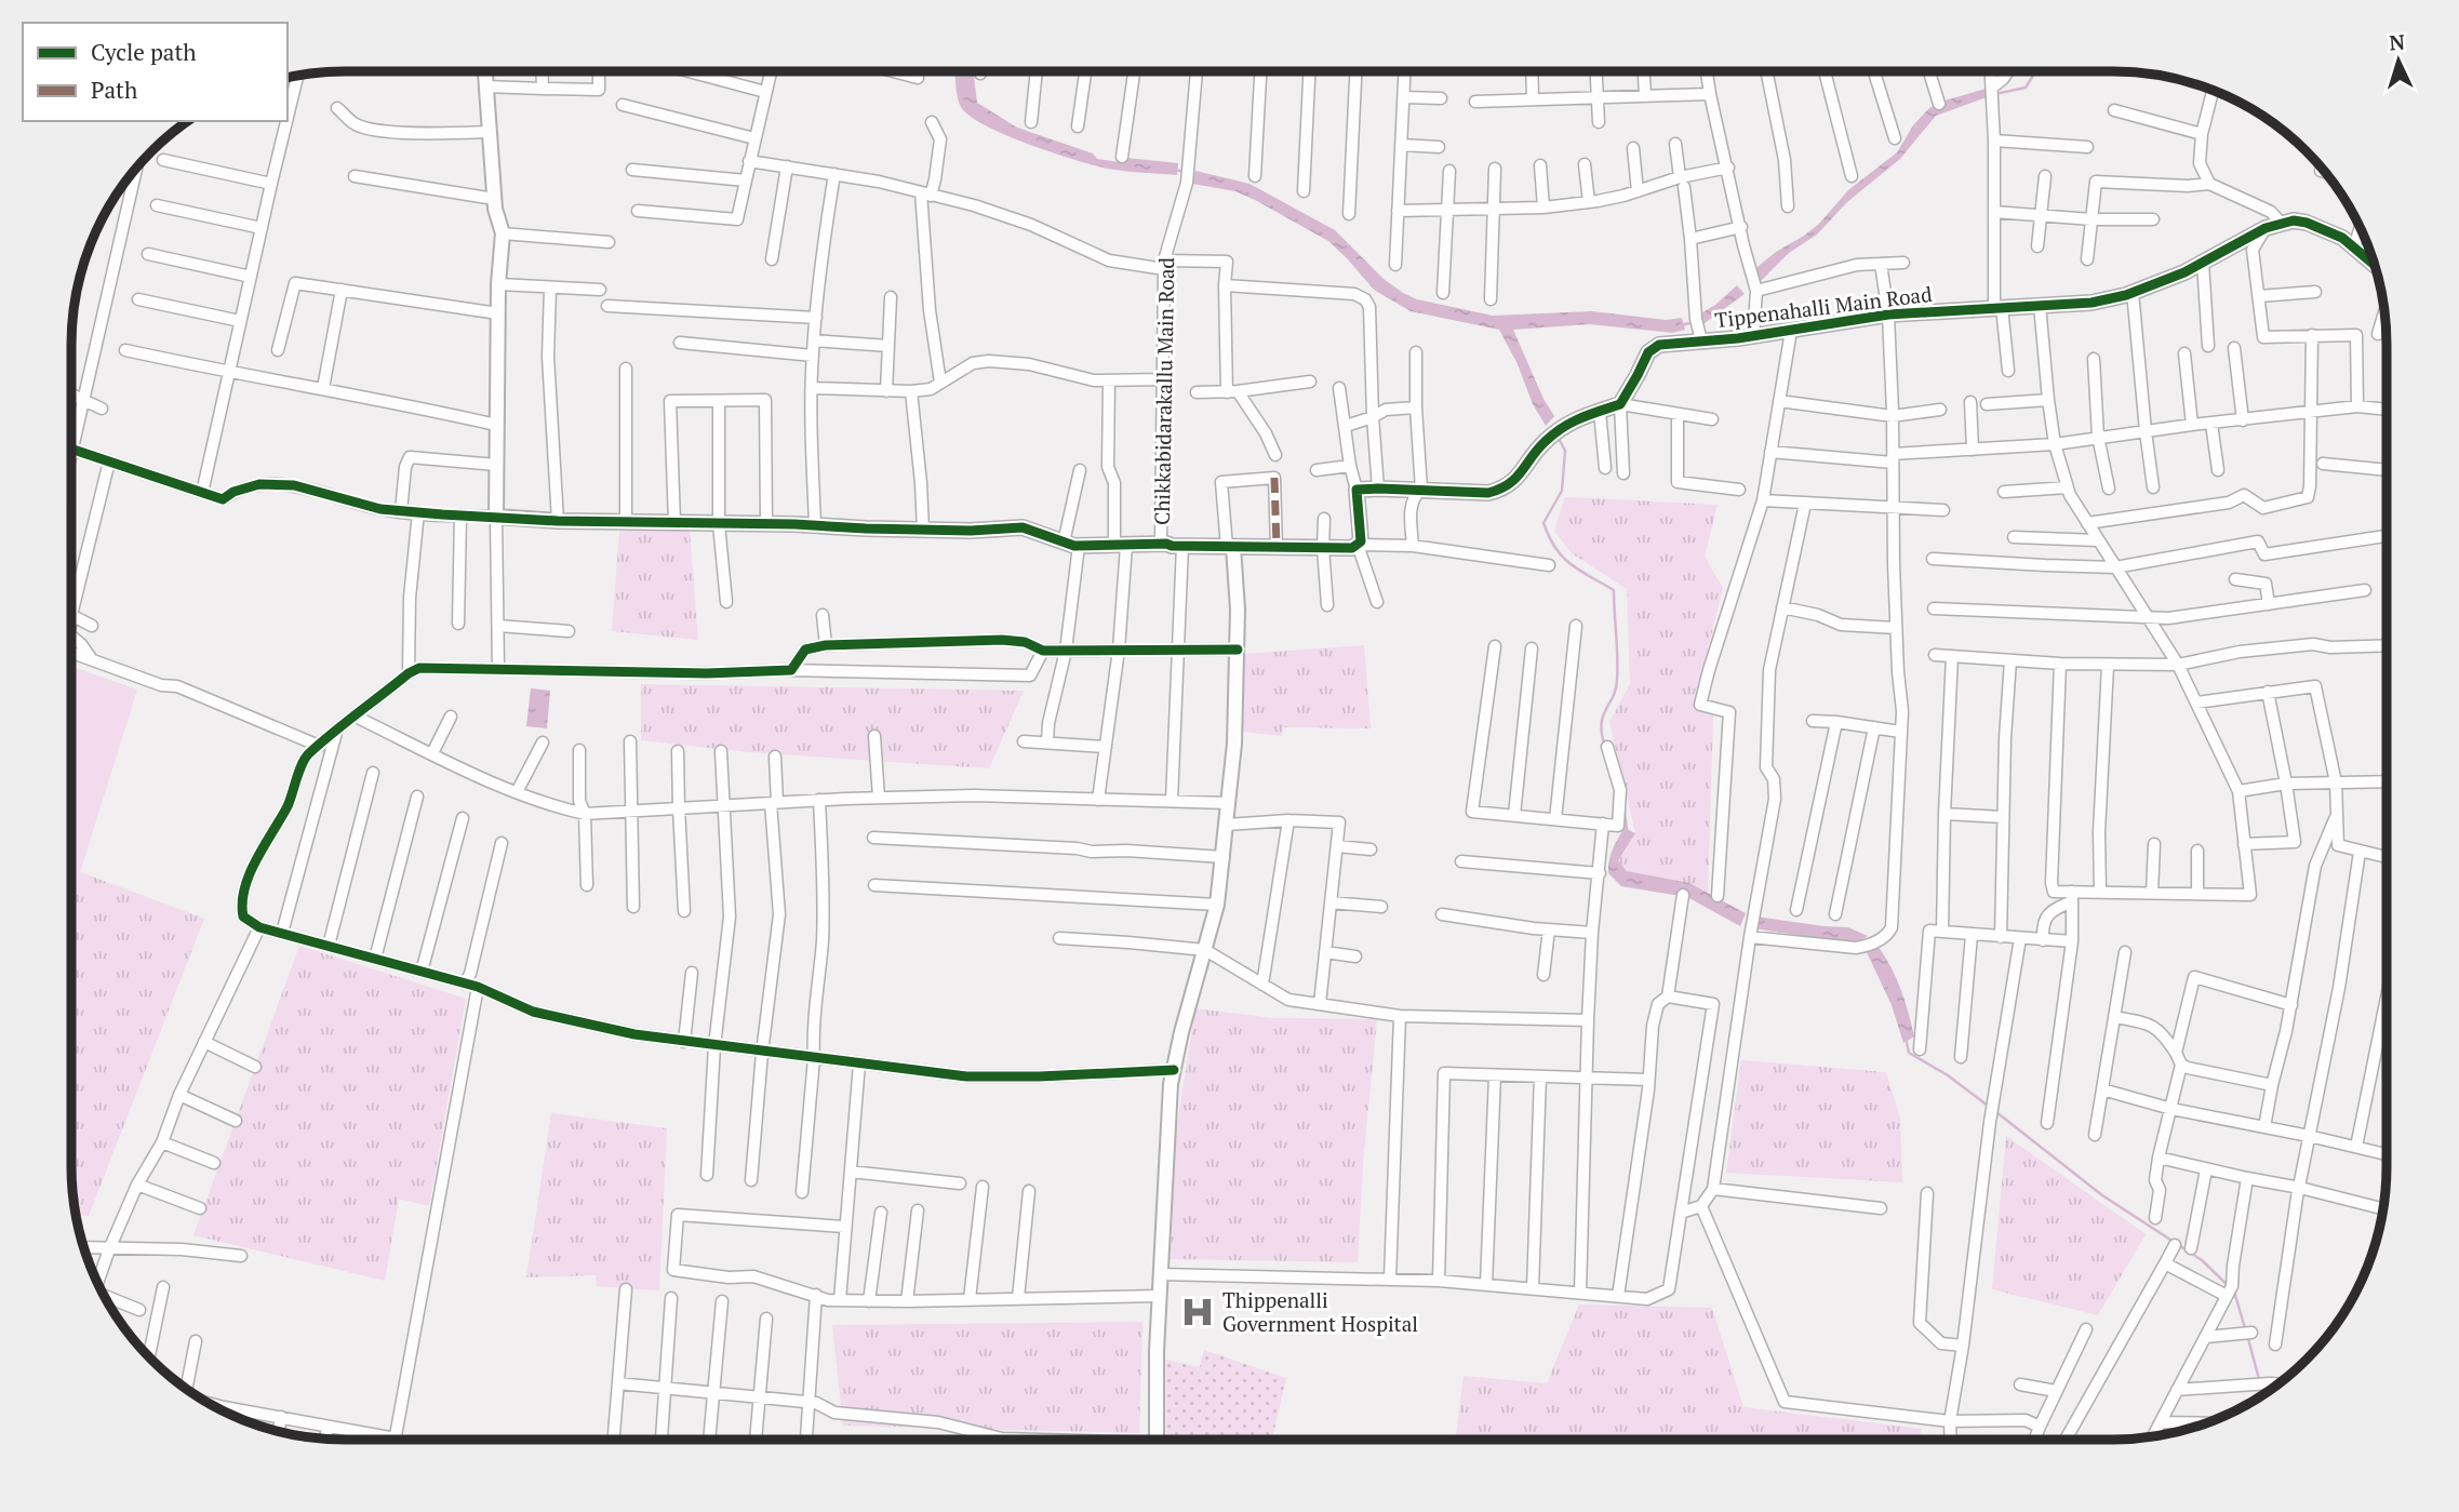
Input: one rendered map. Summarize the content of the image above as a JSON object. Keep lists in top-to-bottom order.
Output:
{
  "streets": {
    "street": ["Tippenahalli Main Road", "Chikkabidarakallu Main Road"]
  },
  "places": {
    "hospital": ["Thippenalli Government Hospital"]
  },
  "legend": ["Cycle path", "Path"],
  "north": "top"
}
